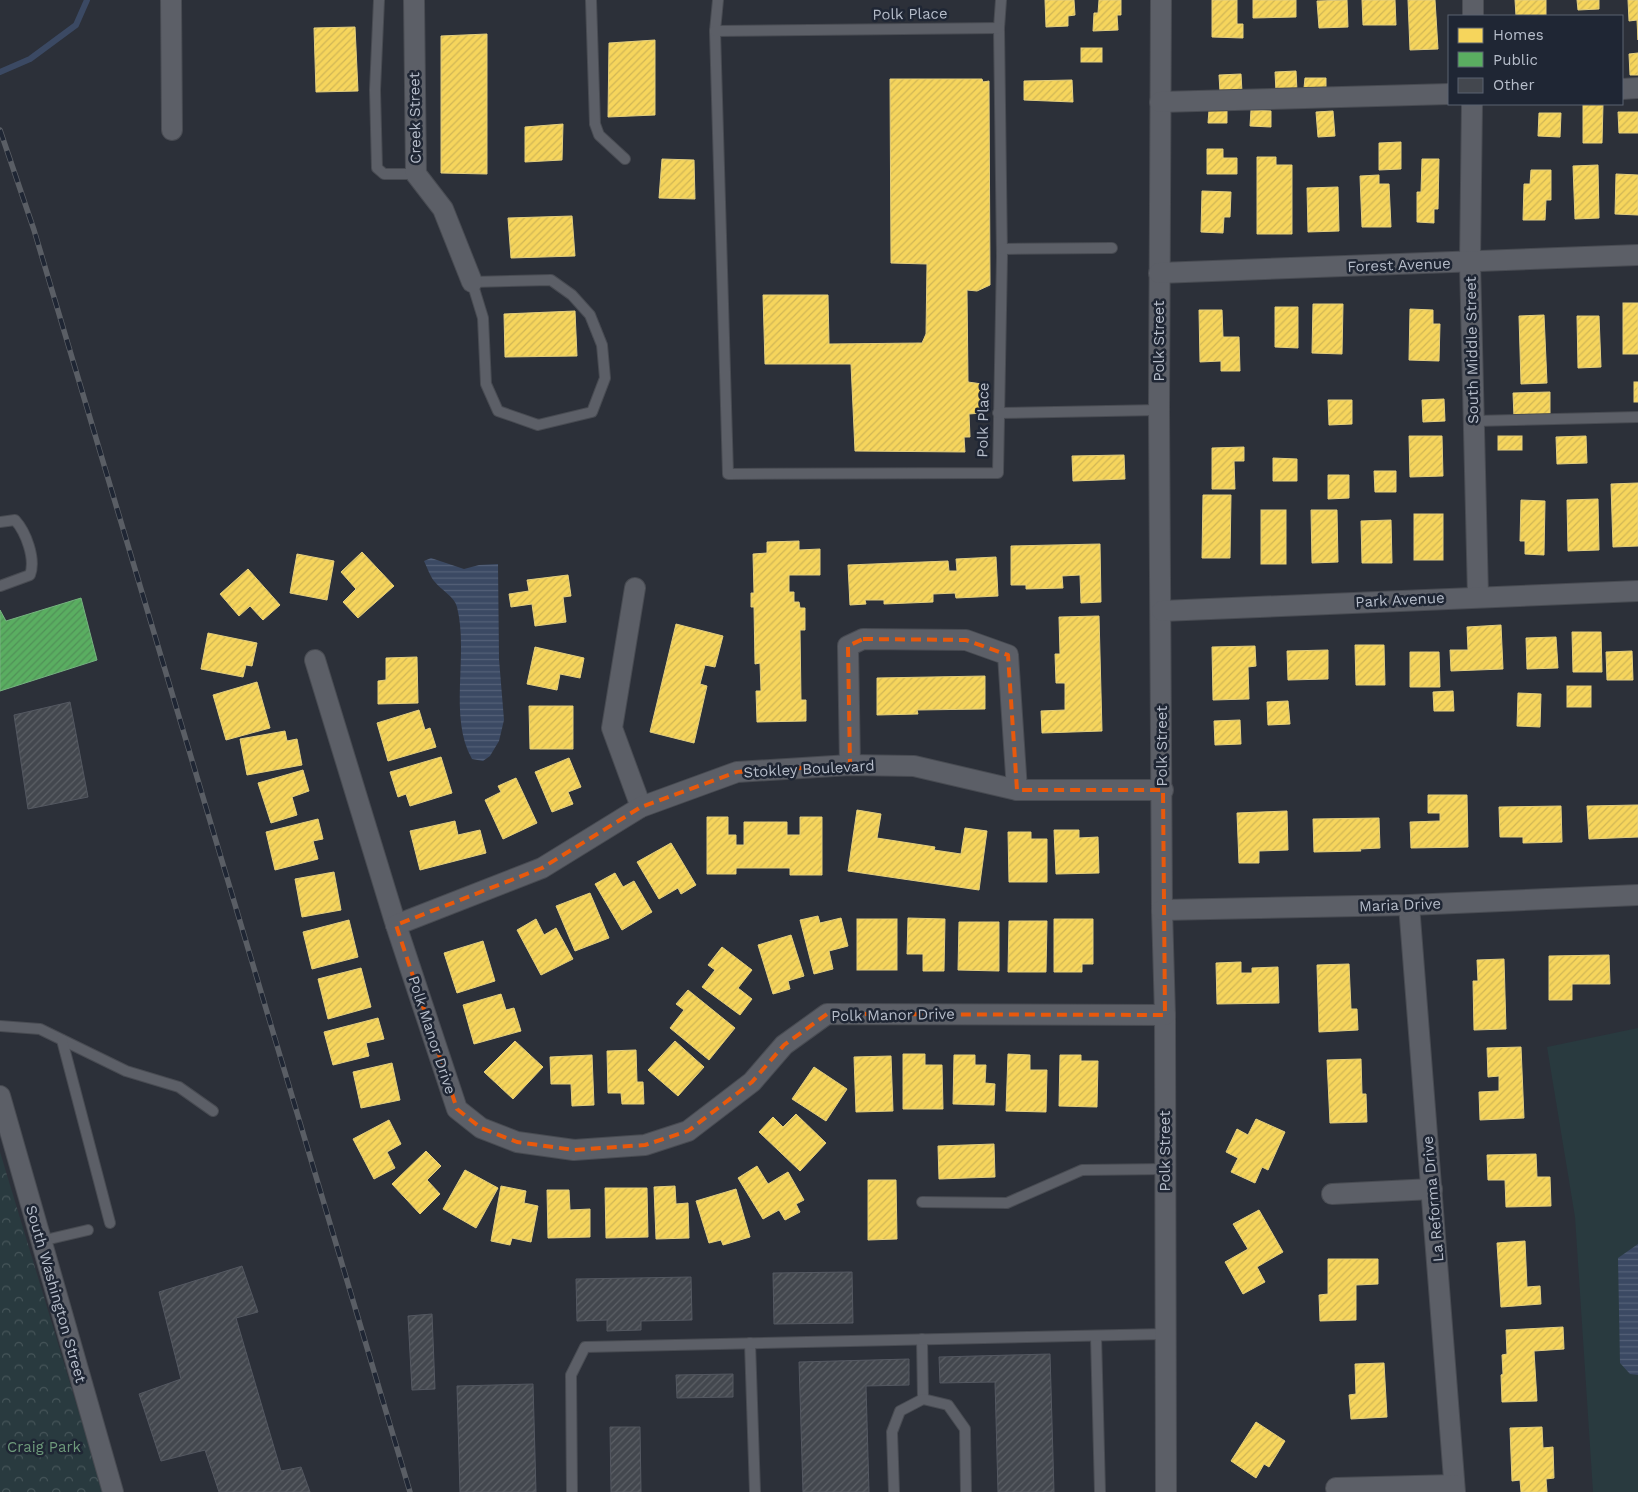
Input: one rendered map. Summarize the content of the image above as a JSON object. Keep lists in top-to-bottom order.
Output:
{
  "streets": {
    "street": [
      "Creek Street",
      "Forest Avenue",
      "Polk Street",
      "South Middle Street",
      "Park Avenue",
      "Stokley Boulevard",
      "Maria Drive",
      "Polk Manor Drive",
      "La Reforma Drive",
      "South Washington Street"
    ],
    "lane": ["Polk Place"]
  },
  "crossings": [
    ["Forest Avenue", "Polk Street"],
    ["Forest Avenue", "South Middle Street"],
    ["Polk Street", "Park Avenue"],
    ["Polk Street", "Stokley Boulevard"],
    ["Polk Street", "Maria Drive"],
    ["Polk Street", "Polk Manor Drive"],
    ["South Middle Street", "Park Avenue"],
    ["Stokley Boulevard", "Polk Manor Drive"],
    ["Maria Drive", "La Reforma Drive"]
  ],
  "parks": ["Craig Park"],
  "legend": ["Homes", "Public", "Other"]
}
